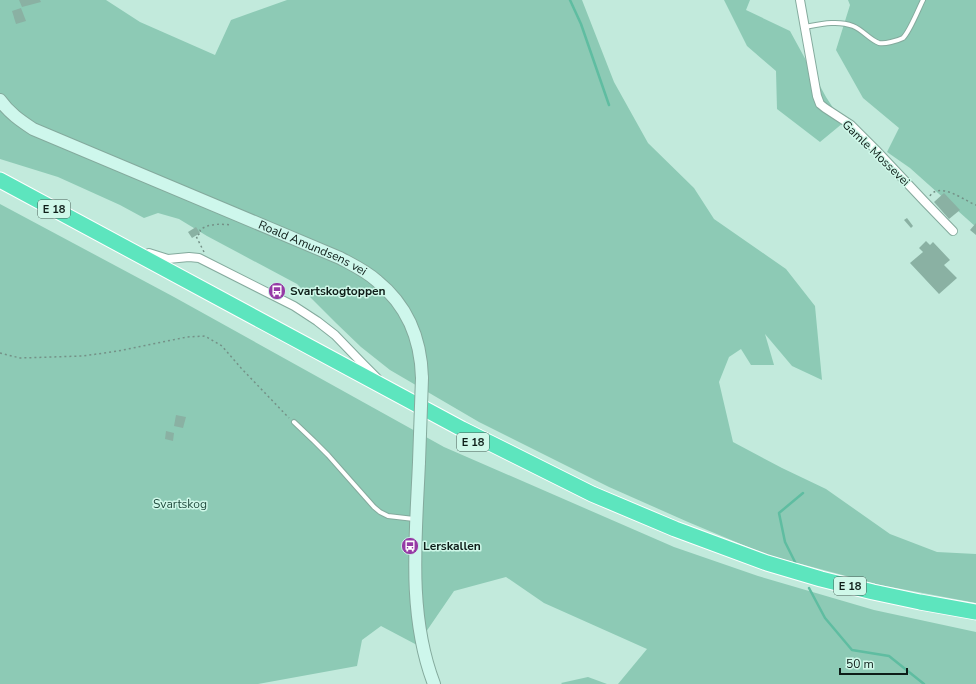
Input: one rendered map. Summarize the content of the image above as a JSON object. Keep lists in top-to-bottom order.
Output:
{
  "streets": {
    "highway": ["E 18"],
    "main road": ["Roald Amundsens vei"],
    "street": ["Gamle Mossevei"]
  },
  "parks": ["Svartskog"],
  "places": {
    "bus stop": ["Svartskogtoppen", "Lerskallen"]
  },
  "scale_bar": "50 m"
}
